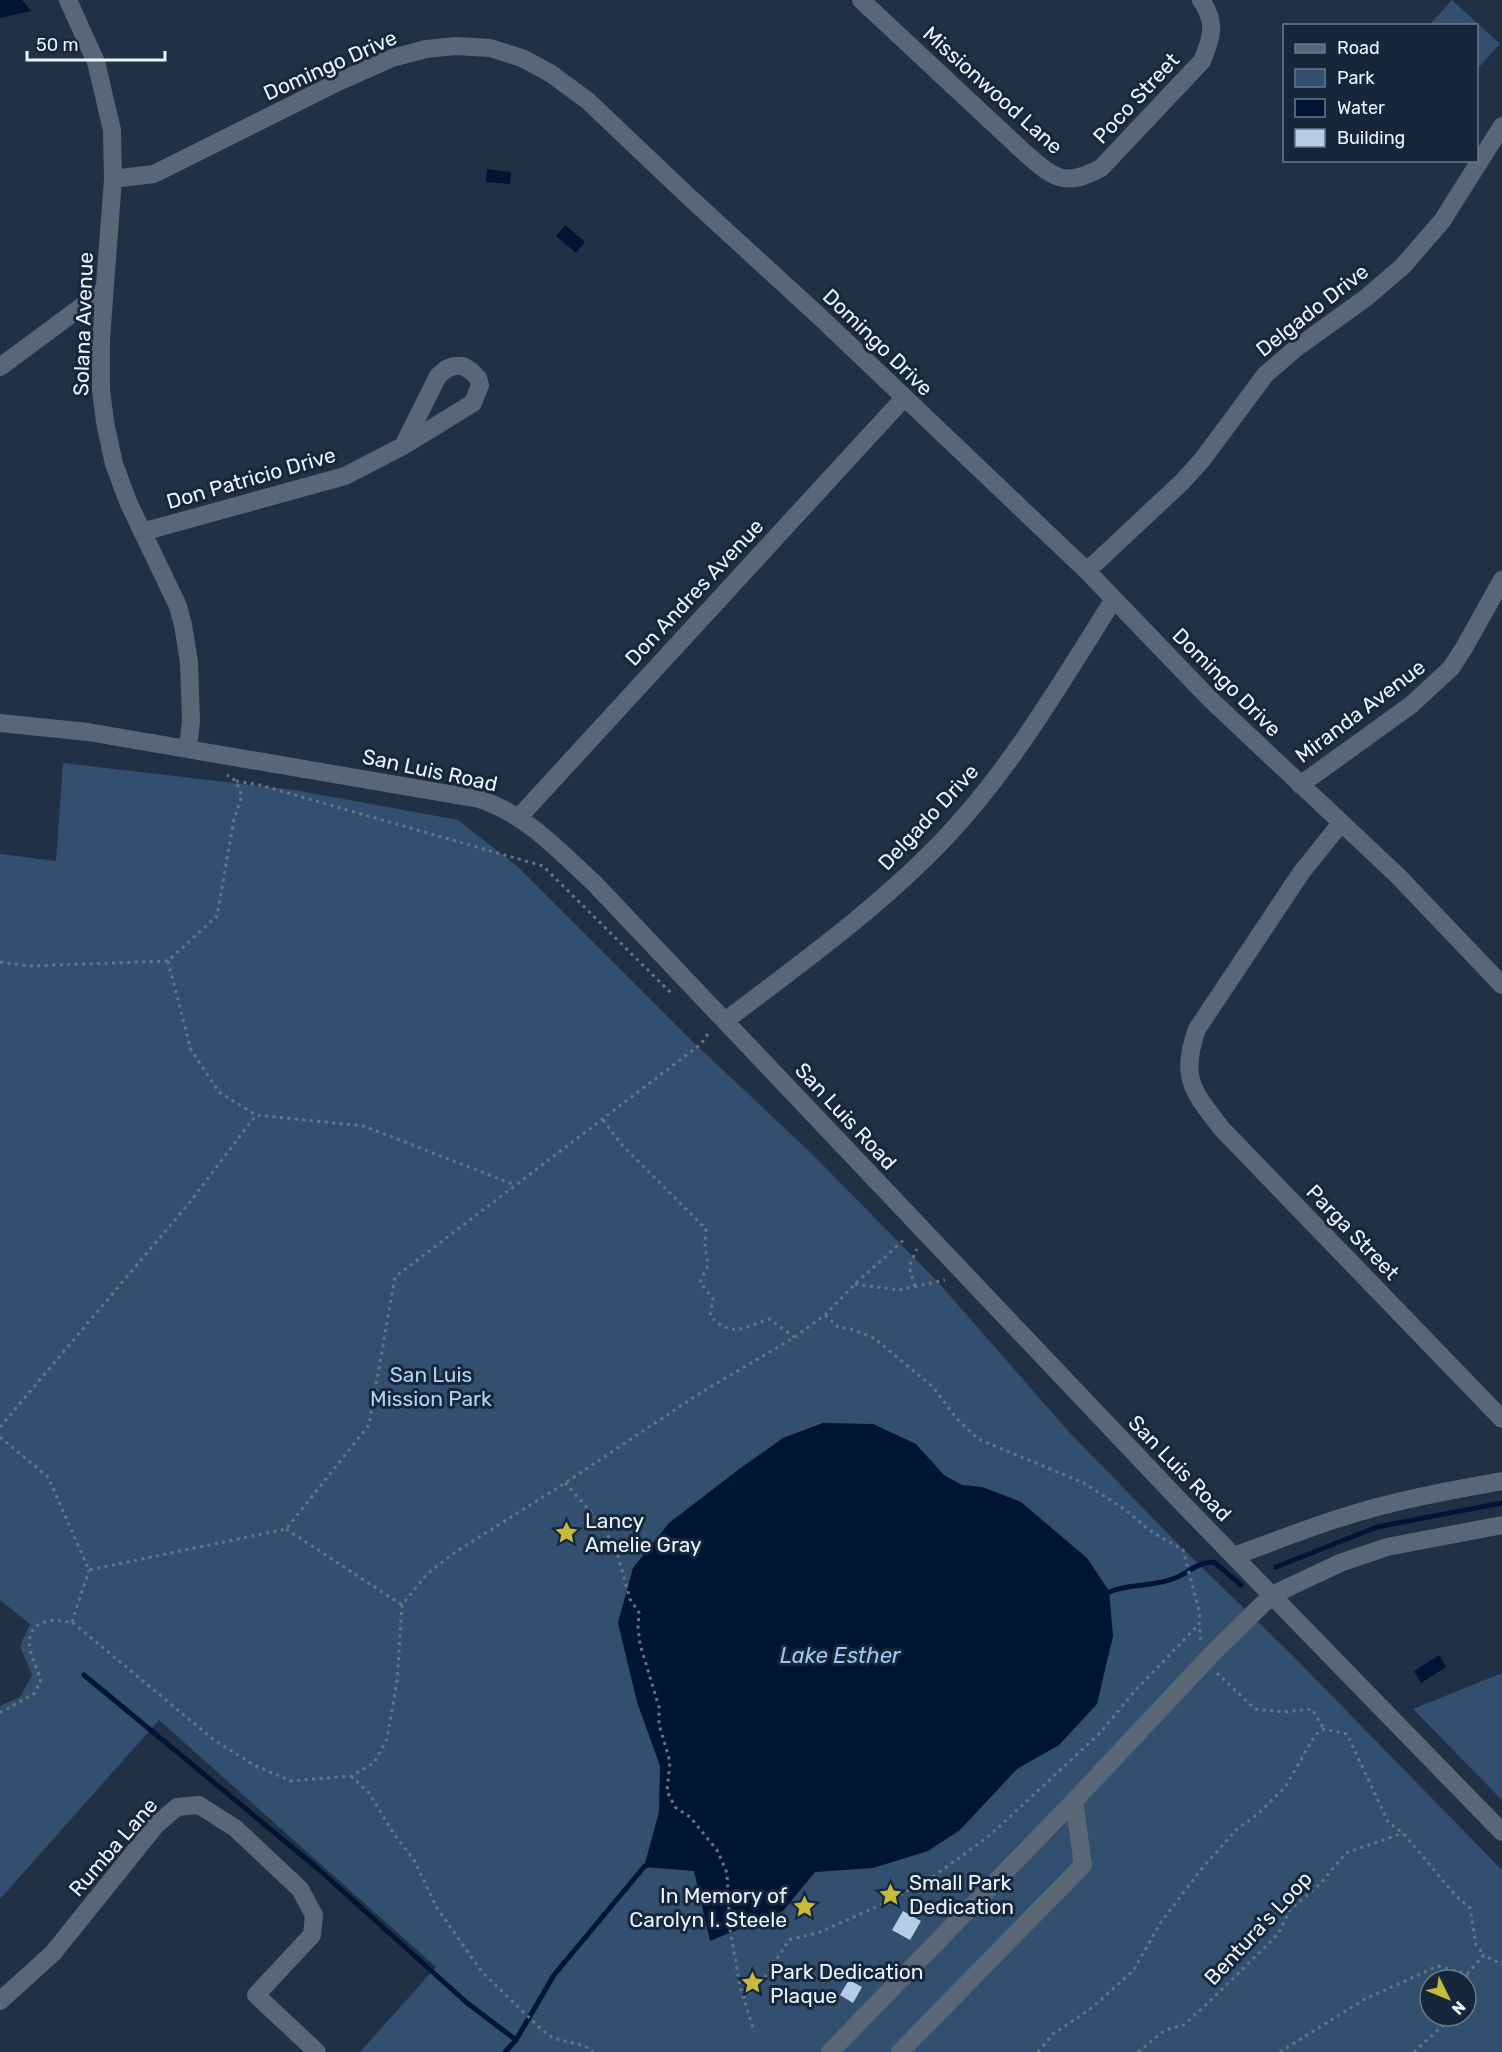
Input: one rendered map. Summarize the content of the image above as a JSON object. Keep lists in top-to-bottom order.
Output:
{
  "streets": {
    "street": [
      "Domingo Drive",
      "Missionwood Lane",
      "Poco Street",
      "Delgado Drive",
      "Solana Avenue",
      "Don Patricio Drive",
      "Don Andres Avenue",
      "Miranda Avenue",
      "San Luis Road",
      "Parga Street",
      "Rumba Lane"
    ],
    "path": ["Bentura's Loop"]
  },
  "crossings": [
    ["Domingo Drive", "Delgado Drive"],
    ["Domingo Drive", "Solana Avenue"],
    ["Domingo Drive", "Don Andres Avenue"],
    ["Domingo Drive", "Miranda Avenue"],
    ["Domingo Drive", "Parga Street"],
    ["Missionwood Lane", "Poco Street"],
    ["Delgado Drive", "San Luis Road"],
    ["Solana Avenue", "Don Patricio Drive"],
    ["Solana Avenue", "San Luis Road"],
    ["Don Andres Avenue", "San Luis Road"]
  ],
  "water": ["Lake Esther"],
  "parks": ["San Luis Mission Park"],
  "places": {
    "place": [
      "Lancy Amelie Gray",
      "Small Park Dedication",
      "In Memory of Carolyn I. Steele",
      "Park Dedication Plaque"
    ]
  },
  "legend": [
    "Road",
    "Park",
    "Water",
    "Building"
  ],
  "scale_bar": "50 m",
  "north": "bottom right"
}
